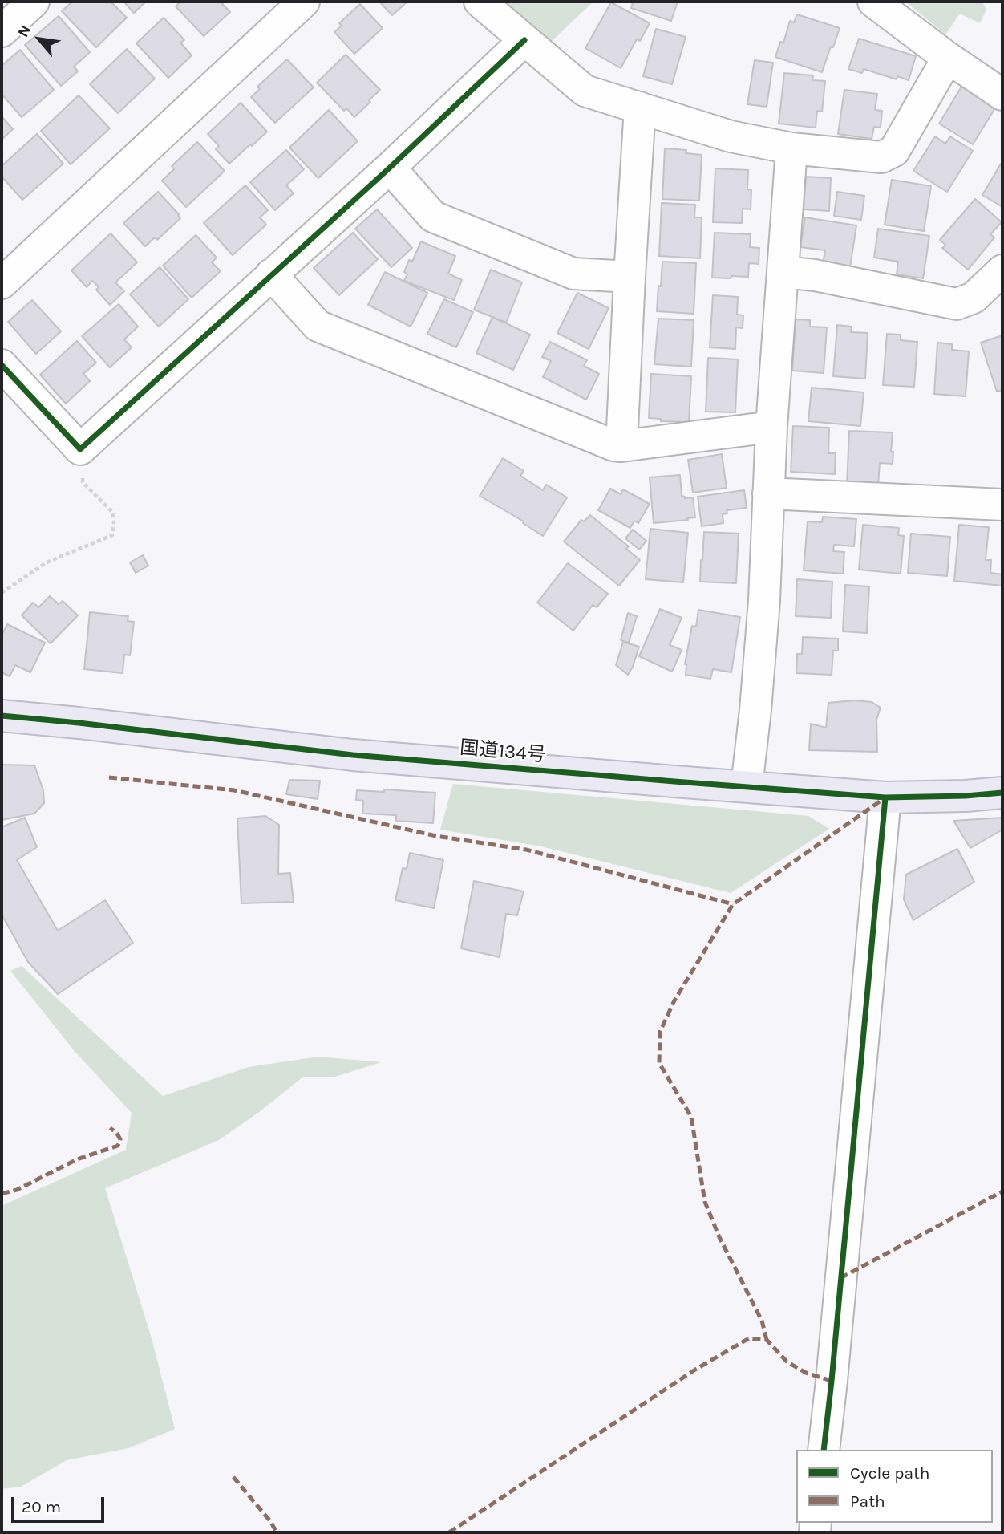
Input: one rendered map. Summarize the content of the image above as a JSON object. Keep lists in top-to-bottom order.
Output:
{
  "streets": {
    "highway": ["国道134号"]
  },
  "legend": ["Cycle path", "Path"],
  "scale_bar": "20 m",
  "north": "top left"
}
